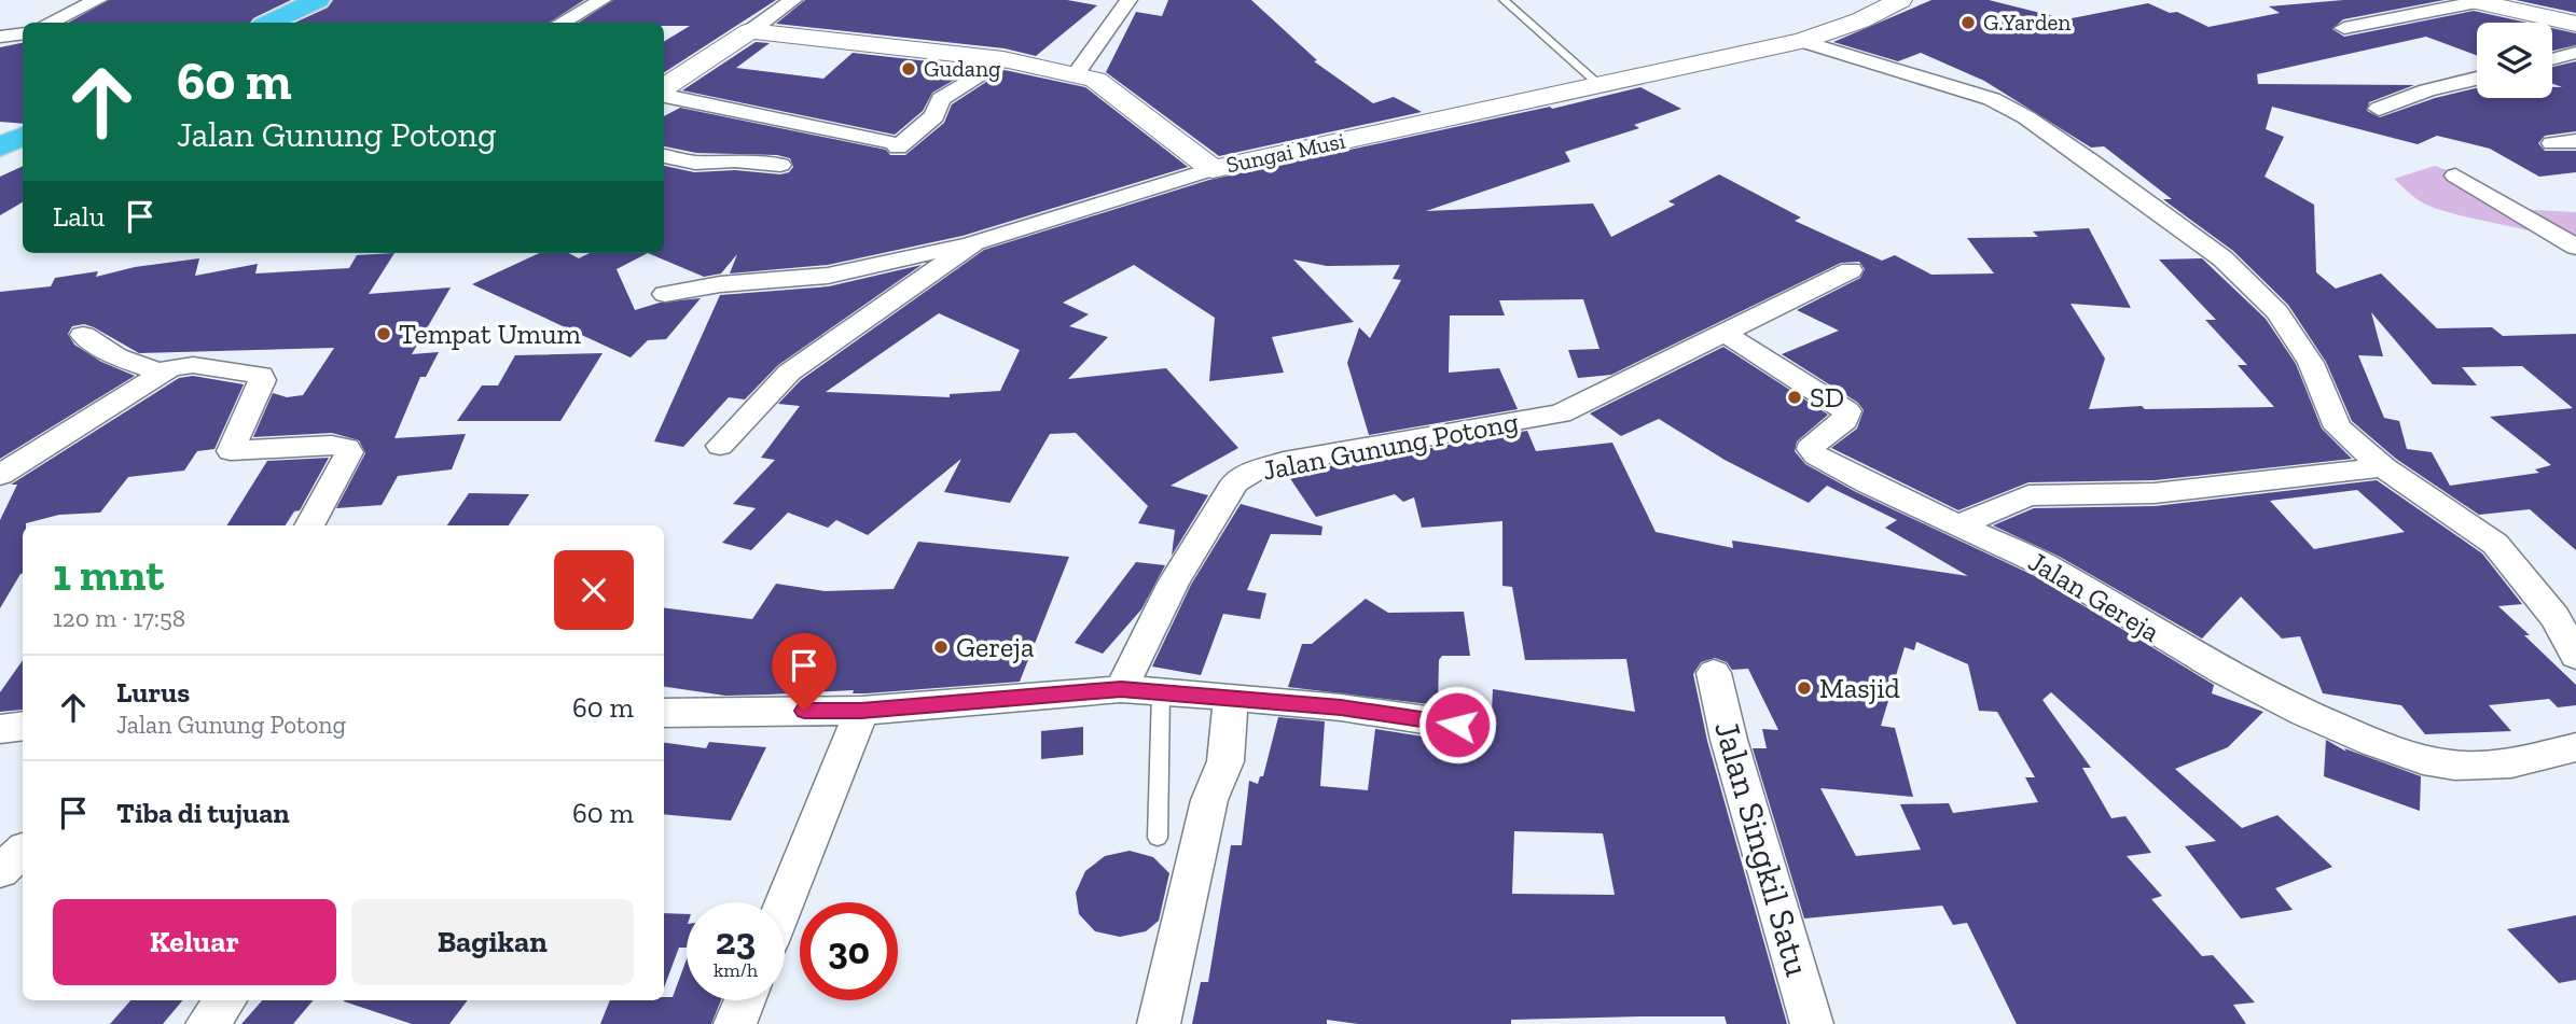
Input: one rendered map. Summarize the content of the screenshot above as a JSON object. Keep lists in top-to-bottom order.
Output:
{
  "streets": {
    "street": [
      "Sungai Musi",
      "Jalan Gunung Potong",
      "Jalan Gereja",
      "Jalan Singkil Satu"
    ]
  },
  "crossings": [
    ["Jalan Gunung Potong", "Jalan Gereja"]
  ],
  "places": [
    "G.Yarden",
    "Gudang",
    "Tempat Umum",
    "SD",
    "Gereja",
    "Masjid"
  ],
  "page": {
    "turn": ["60 m", "Jalan Gunung Potong"],
    "then": "Lalu",
    "heading": ["1 mnt", "120 m · 17:58"],
    "list": [
      {
        "name": "Lurus",
        "note": "Jalan Gunung Potong",
        "value": "60 m"
      },
      {
        "name": "Tiba di tujuan",
        "value": "60 m"
      }
    ],
    "buttons": ["Keluar", "Bagikan"],
    "speed": "23 km/h",
    "limit": "30"
  }
}
